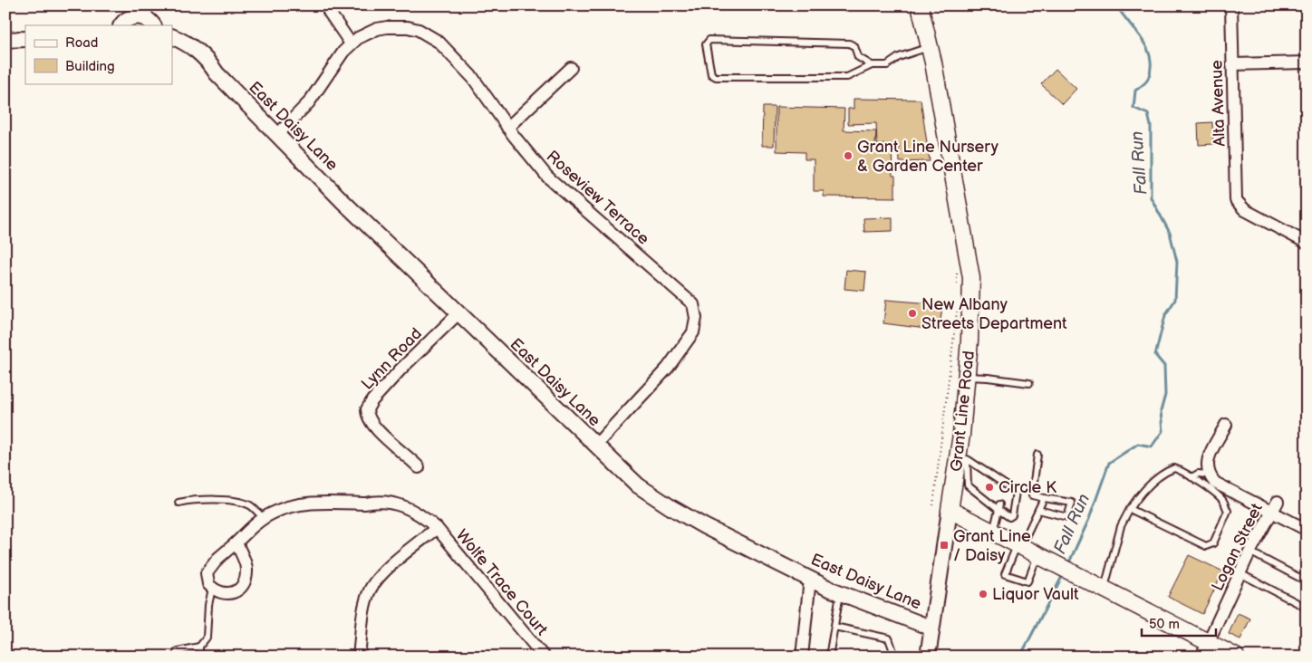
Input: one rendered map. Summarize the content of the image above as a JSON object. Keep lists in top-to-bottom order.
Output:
{
  "streets": {
    "main road": ["Grant Line Road"],
    "street": [
      "Alta Avenue",
      "East Daisy Lane",
      "Roseview Terrace",
      "Lynn Road",
      "Logan Street",
      "Wolfe Trace Court"
    ]
  },
  "crossings": [
    ["East Daisy Lane", "Roseview Terrace"],
    ["East Daisy Lane", "Lynn Road"],
    ["East Daisy Lane", "Grant Line Road"]
  ],
  "water": ["Fall Run"],
  "places": {
    "other": [
      "Grant Line Nursery & Garden Center",
      "New Albany Streets Department",
      "Circle K",
      "Liquor Vault"
    ],
    "transit": ["Grant Line / Daisy"]
  },
  "legend": ["Road", "Building"],
  "scale_bar": "50 m"
}
